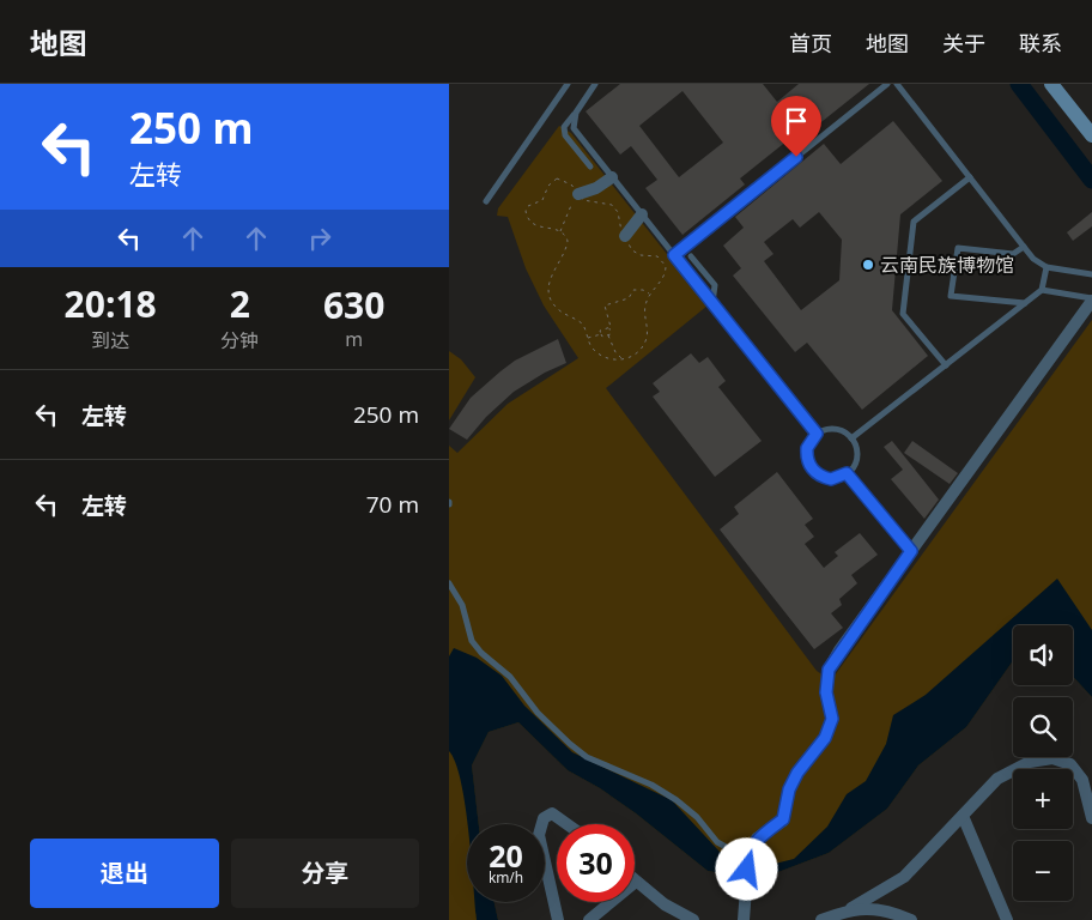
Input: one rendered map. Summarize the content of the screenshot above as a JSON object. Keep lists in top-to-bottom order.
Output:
{
  "places": ["云南民族博物馆"],
  "page": {
    "header": "地图",
    "nav": [
      "首页",
      "地图",
      "关于",
      "联系"
    ],
    "turn": ["250 m", "左转"],
    "eta": [
      "20:18",
      "到达",
      "2",
      "分钟",
      "630",
      "m"
    ],
    "list": [
      {
        "name": "左转",
        "value": "250 m"
      },
      {
        "name": "左转",
        "value": "70 m"
      }
    ],
    "map_buttons": ["+", "−"],
    "speed": "20 km/h",
    "limit": "30",
    "buttons": ["退出", "分享"]
  }
}
